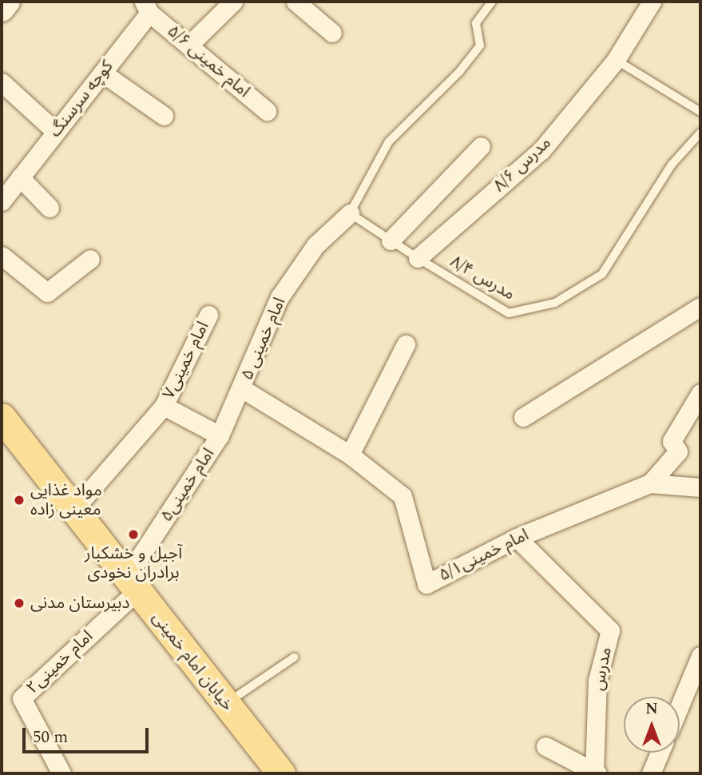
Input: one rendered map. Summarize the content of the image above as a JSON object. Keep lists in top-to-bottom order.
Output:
{
  "streets": {
    "main road": ["خیابان امام خمینی"],
    "street": [
      "امام خمینی ۵/۶",
      "کوچه سرسنگ",
      "مدرس ۸/۶",
      "امام خمینی ۵",
      "امام خمینی۷",
      "امام خمینی۵",
      "امام خمینی۵/۱",
      "امام خمینی۲",
      "مدرس"
    ],
    "lane": ["مدرس ۸/۴"]
  },
  "crossings": [
    ["امام خمینی ۵/۶", "کوچه سرسنگ"],
    ["مدرس ۸/۶", "مدرس ۸/۴"],
    ["مدرس ۸/۴", "امام خمینی ۵"],
    ["امام خمینی ۵", "امام خمینی۵"],
    ["امام خمینی ۵", "امام خمینی۵/۱"],
    ["امام خمینی۷", "امام خمینی۵"],
    ["امام خمینی۷", "خیابان امام خمینی"],
    ["امام خمینی۵", "امام خمینی۵/۱"],
    ["امام خمینی۵", "خیابان امام خمینی"],
    ["امام خمینی۵", "امام خمینی۲"],
    ["امام خمینی۵/۱", "مدرس"],
    ["خیابان امام خمینی", "امام خمینی۲"]
  ],
  "places": ["مواد غذایی معینی زاده", "آجیل و خشکبار برادران نخودی", "دبیرستان مدنی"],
  "scale_bar": "50 m",
  "north": "top"
}
